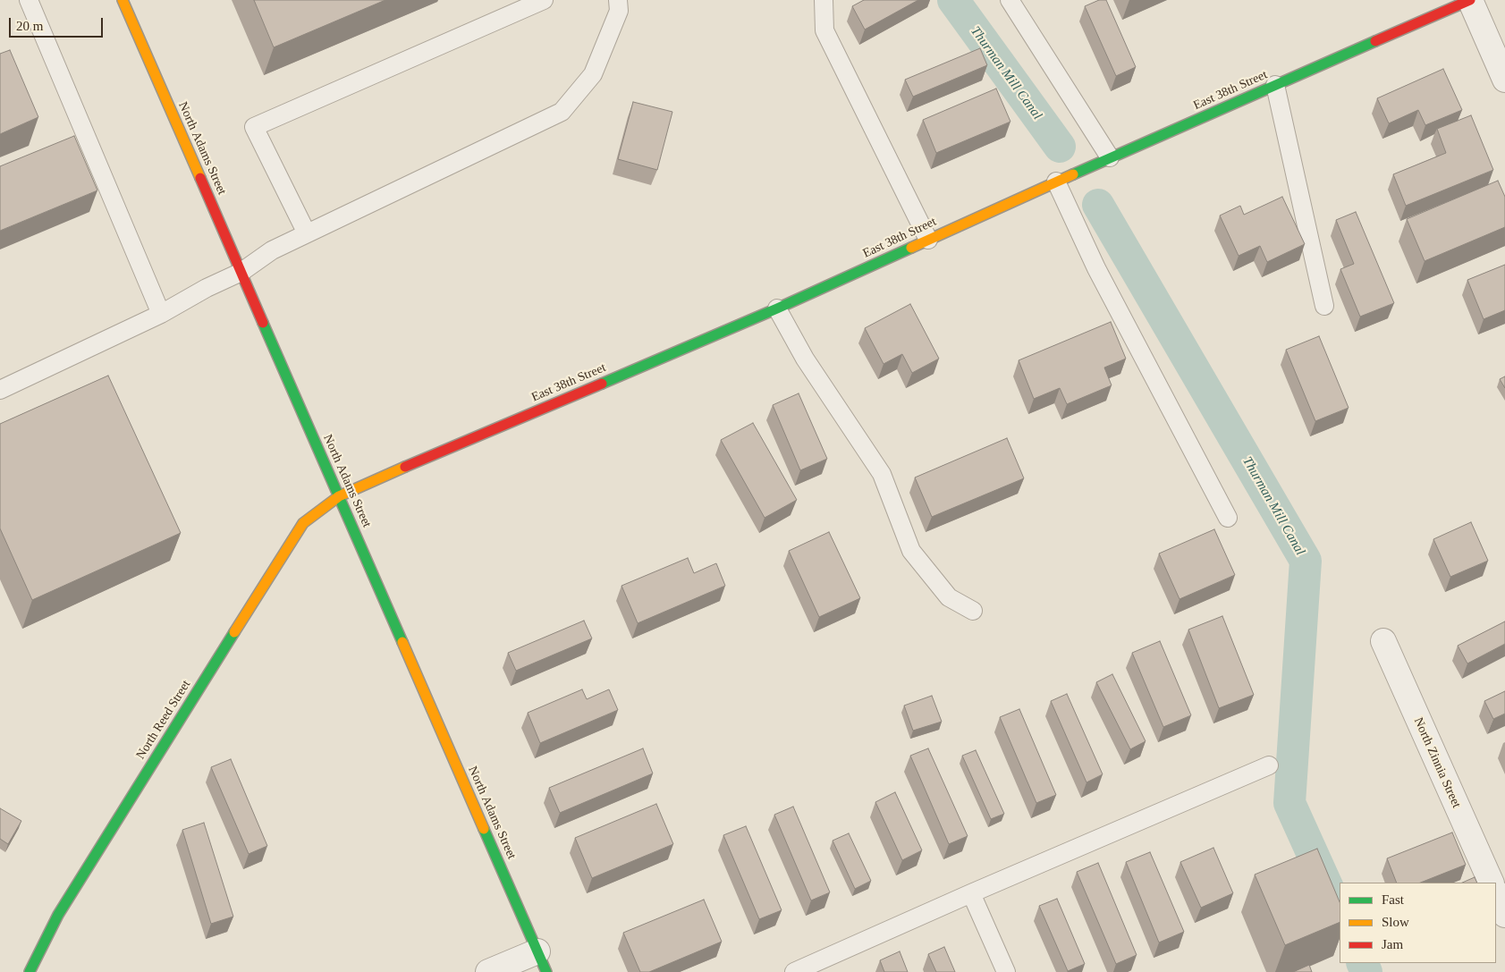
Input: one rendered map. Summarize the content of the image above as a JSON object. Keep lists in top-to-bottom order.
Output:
{
  "streets": {
    "street": [
      "East 38th Street",
      "North Adams Street",
      "North Reed Street",
      "North Zinnia Street"
    ]
  },
  "crossings": [
    ["East 38th Street", "North Adams Street"],
    ["East 38th Street", "North Reed Street"],
    ["North Adams Street", "North Reed Street"]
  ],
  "water": ["Thurman Mill Canal"],
  "legend": ["Fast", "Slow", "Jam"],
  "scale_bar": "20 m"
}
